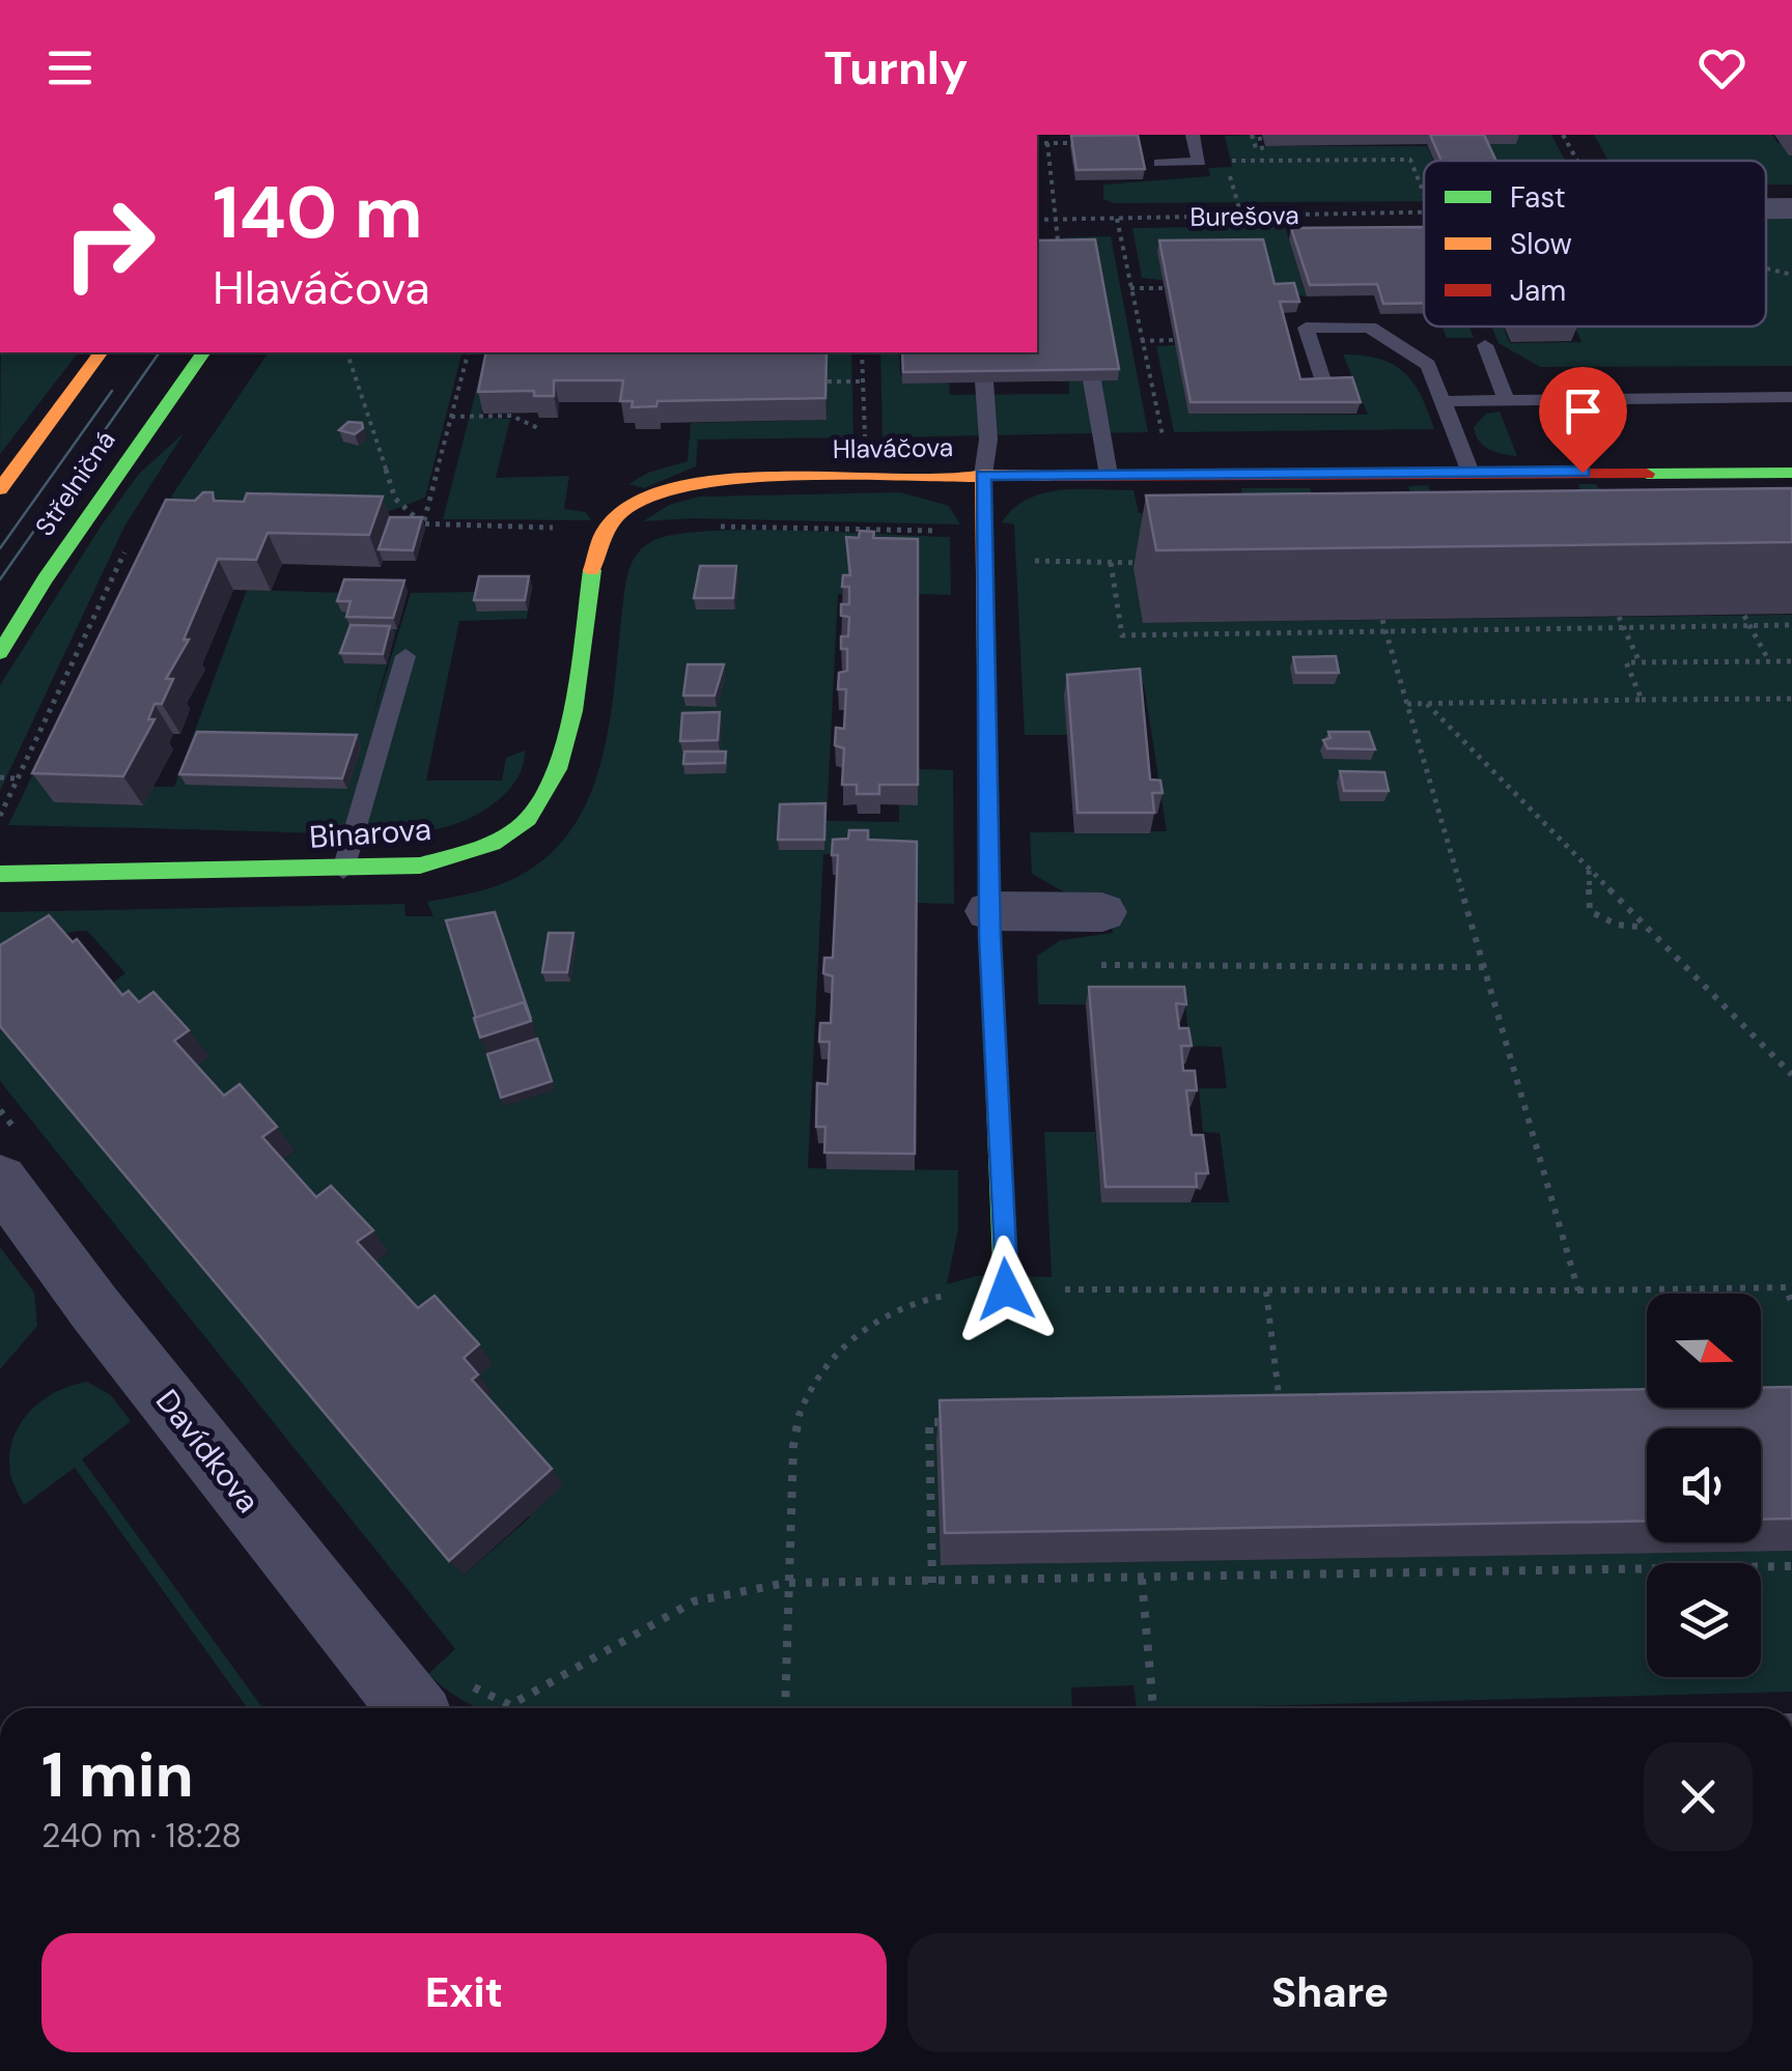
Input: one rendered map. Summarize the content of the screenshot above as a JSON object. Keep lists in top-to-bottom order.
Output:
{
  "streets": {
    "street": [
      "Hlaváčova",
      "Střelničná",
      "Binarova",
      "Davídkova"
    ],
    "path": ["Burešova"]
  },
  "crossings": [
    ["Hlaváčova", "Binarova"]
  ],
  "legend": ["Fast", "Slow", "Jam"],
  "north": "right",
  "page": {
    "header": "Turnly",
    "turn": ["140 m", "Hlaváčova"],
    "heading": ["1 min", "240 m · 18:28"],
    "buttons": ["Exit", "Share"]
  }
}
